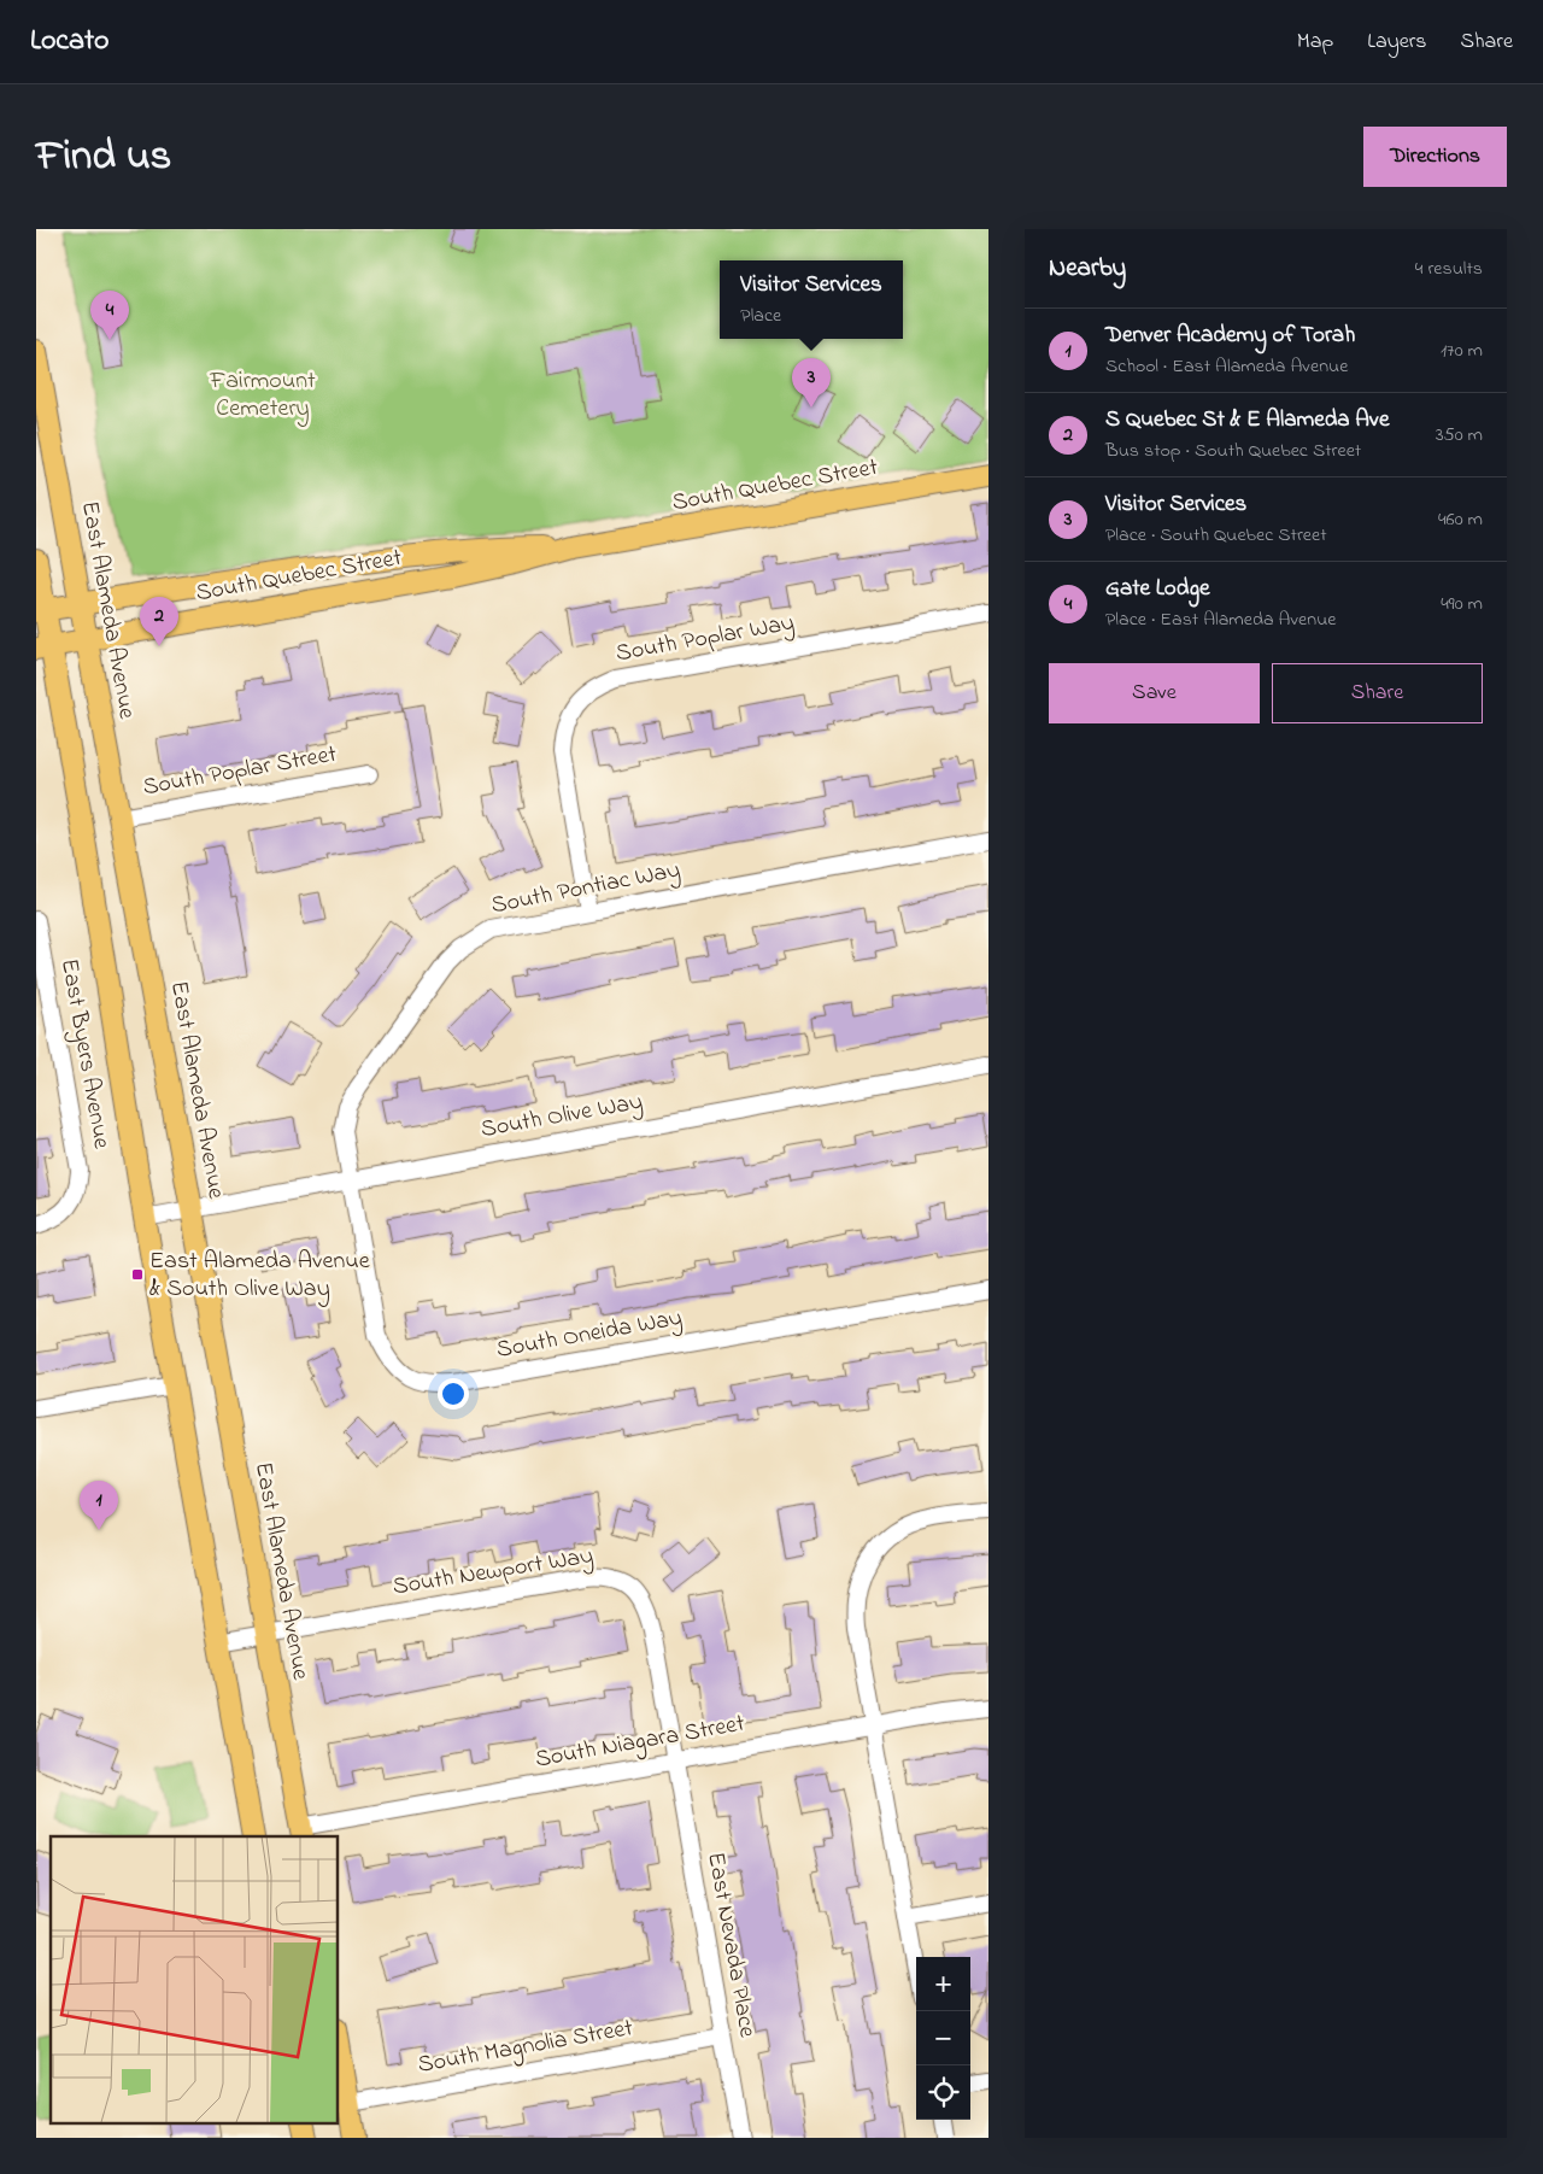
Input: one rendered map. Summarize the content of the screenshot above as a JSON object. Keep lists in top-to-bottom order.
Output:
{
  "streets": {
    "main road": ["South Quebec Street", "East Alameda Avenue"],
    "street": [
      "South Poplar Way",
      "South Poplar Street",
      "South Pontiac Way",
      "East Byers Avenue",
      "South Olive Way",
      "South Oneida Way",
      "South Newport Way",
      "South Niagara Street",
      "East Nevada Place",
      "South Magnolia Street"
    ]
  },
  "crossings": [
    ["South Quebec Street", "East Alameda Avenue"],
    ["East Alameda Avenue", "South Poplar Street"],
    ["East Alameda Avenue", "South Olive Way"],
    ["East Alameda Avenue", "South Newport Way"],
    ["East Alameda Avenue", "South Niagara Street"],
    ["South Poplar Way", "South Pontiac Way"],
    ["South Pontiac Way", "South Olive Way"],
    ["South Pontiac Way", "South Oneida Way"],
    ["South Olive Way", "South Oneida Way"],
    ["South Newport Way", "South Niagara Street"],
    ["South Newport Way", "East Nevada Place"],
    ["South Niagara Street", "East Nevada Place"],
    ["East Nevada Place", "South Magnolia Street"]
  ],
  "parks": ["Fairmount Cemetery"],
  "places": {
    "transit": ["East Alameda Avenue & South Olive Way"]
  },
  "page": {
    "header": "Locato",
    "nav": ["Map", "Layers", "Share"],
    "title": "Find us",
    "buttons": [
      "Directions",
      ["Save", "Share"]
    ],
    "heading": ["Nearby", "4 results"],
    "popup": ["Visitor Services", "Place"],
    "pins": [
      "4",
      "3",
      "2",
      "1"
    ],
    "list": [
      {
        "mark": "1",
        "name": "Denver Academy of Torah",
        "note": "School · East Alameda Avenue",
        "value": "170 m"
      },
      {
        "mark": "2",
        "name": "S Quebec St & E Alameda Ave",
        "note": "Bus stop · South Quebec Street",
        "value": "350 m"
      },
      {
        "mark": "3",
        "name": "Visitor Services",
        "note": "Place · South Quebec Street",
        "value": "460 m"
      },
      {
        "mark": "4",
        "name": "Gate Lodge",
        "note": "Place · East Alameda Avenue",
        "value": "490 m"
      }
    ],
    "map_buttons": ["+", "−"]
  }
}
